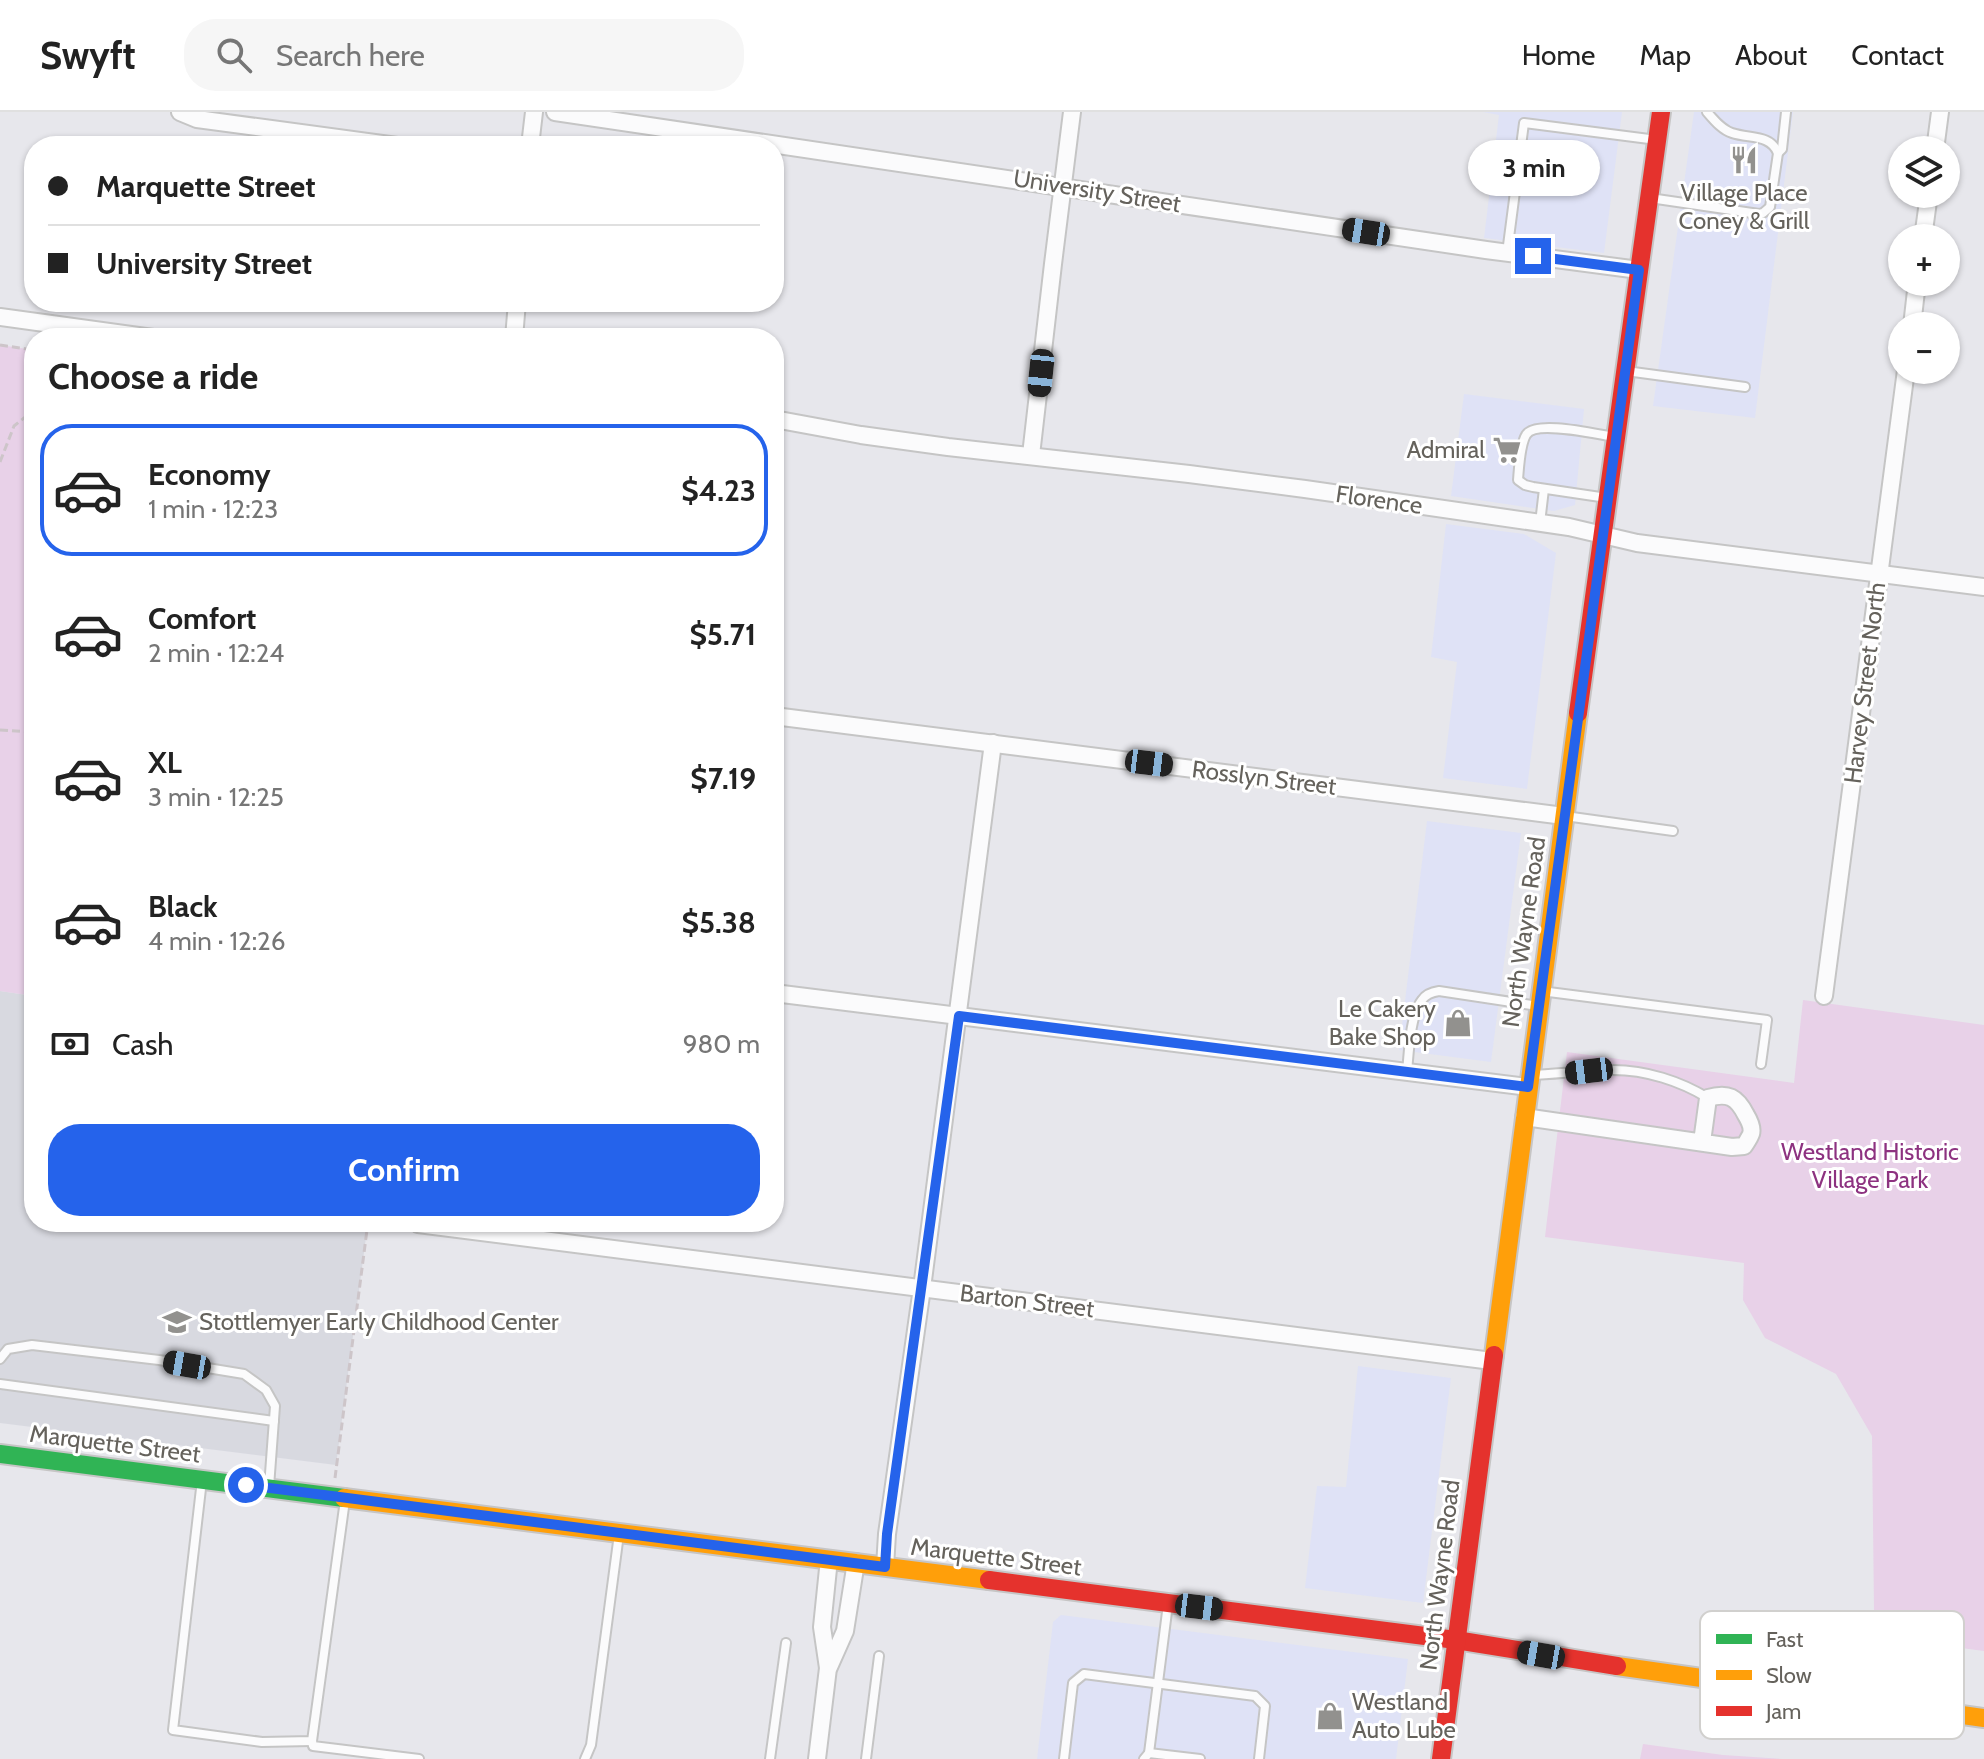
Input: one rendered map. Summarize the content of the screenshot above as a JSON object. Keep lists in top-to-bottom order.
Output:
{
  "streets": {
    "street": [
      "University Street",
      "Florence",
      "Harvey Street North",
      "Rosslyn Street",
      "North Wayne Road",
      "Barton Street",
      "Marquette Street"
    ]
  },
  "crossings": [
    ["University Street", "North Wayne Road"],
    ["Florence", "Harvey Street North"],
    ["Florence", "North Wayne Road"],
    ["Rosslyn Street", "North Wayne Road"],
    ["North Wayne Road", "Barton Street"],
    ["North Wayne Road", "Marquette Street"]
  ],
  "parks": ["Westland Historic Village Park"],
  "places": {
    "restaurant": ["Village Place Coney & Grill"],
    "supermarket": ["Admiral"],
    "shop": ["Le Cakery Bake Shop", "Westland Auto Lube"],
    "school or university": ["Stottlemyer Early Childhood Center"]
  },
  "legend": ["Fast", "Slow", "Jam"],
  "page": {
    "header": "Swyft",
    "search": "Search here",
    "nav": [
      "Home",
      "Map",
      "About",
      "Contact"
    ],
    "map_buttons": ["+", "−"],
    "banner": ["Marquette Street", "University Street"],
    "bubble": "3 min",
    "heading": "Choose a ride",
    "list": [
      {
        "name": "Economy",
        "note": "1 min · 12:23",
        "value": "$4.23"
      },
      {
        "name": "Comfort",
        "note": "2 min · 12:24",
        "value": "$5.71"
      },
      {
        "name": "XL",
        "note": "3 min · 12:25",
        "value": "$7.19"
      },
      {
        "name": "Black",
        "note": "4 min · 12:26",
        "value": "$5.38"
      }
    ],
    "pay": ["Cash", "980 m"],
    "buttons": "Confirm"
  }
}
